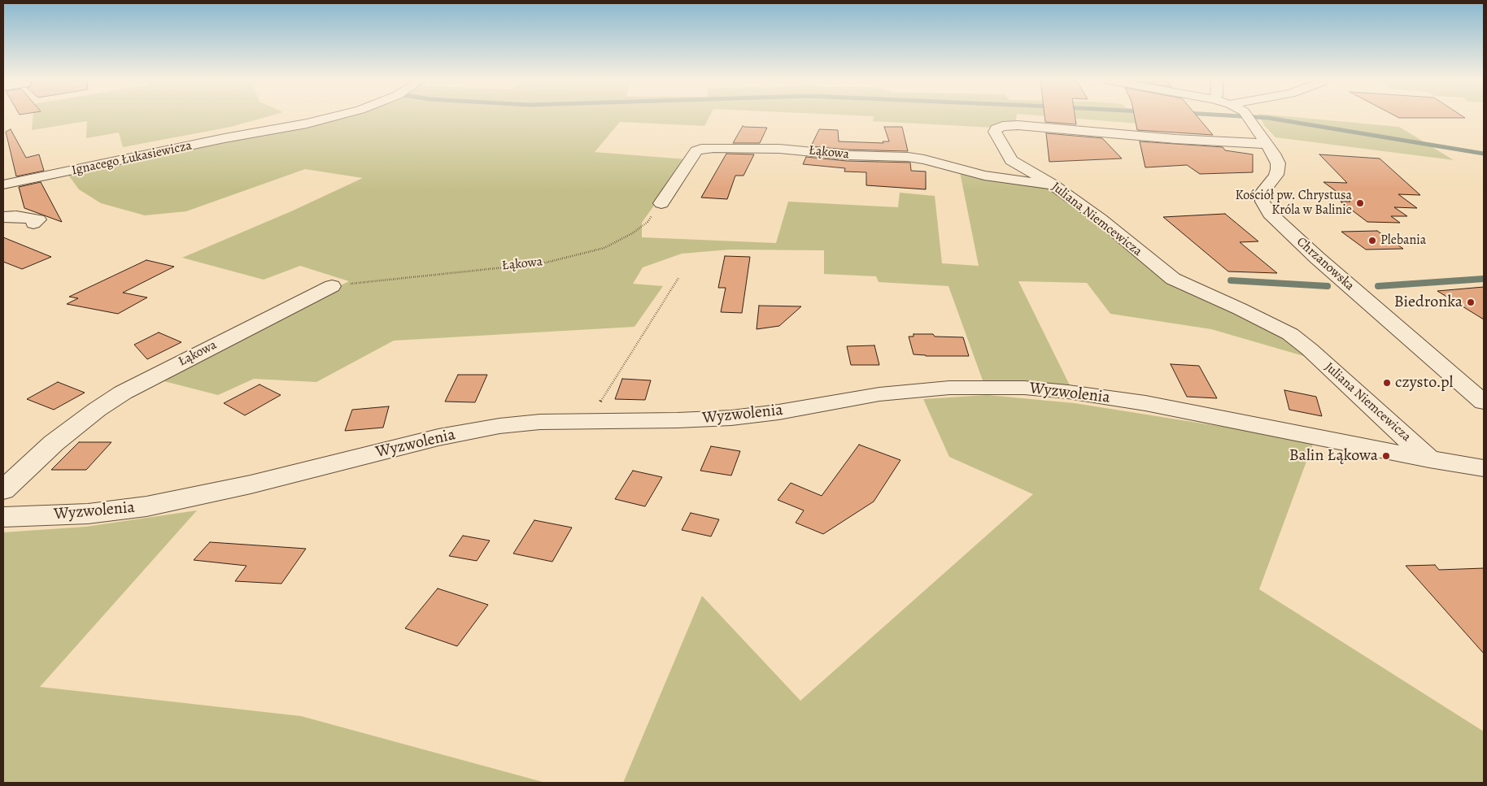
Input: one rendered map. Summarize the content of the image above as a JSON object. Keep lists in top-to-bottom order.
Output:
{
  "streets": {
    "street": [
      "Łąkowa",
      "Ignacego Łukasiewicza",
      "Juliana Niemcewicza",
      "Chrzanowska",
      "Wyzwolenia"
    ]
  },
  "crossings": [
    ["Łąkowa", "Juliana Niemcewicza"],
    ["Juliana Niemcewicza", "Chrzanowska"],
    ["Juliana Niemcewicza", "Wyzwolenia"]
  ],
  "places": [
    "Kościół pw. Chrystusa Króla w Balinie",
    "Plebania",
    "Biedronka",
    "czysto.pl",
    "Balin Łąkowa"
  ]
}
